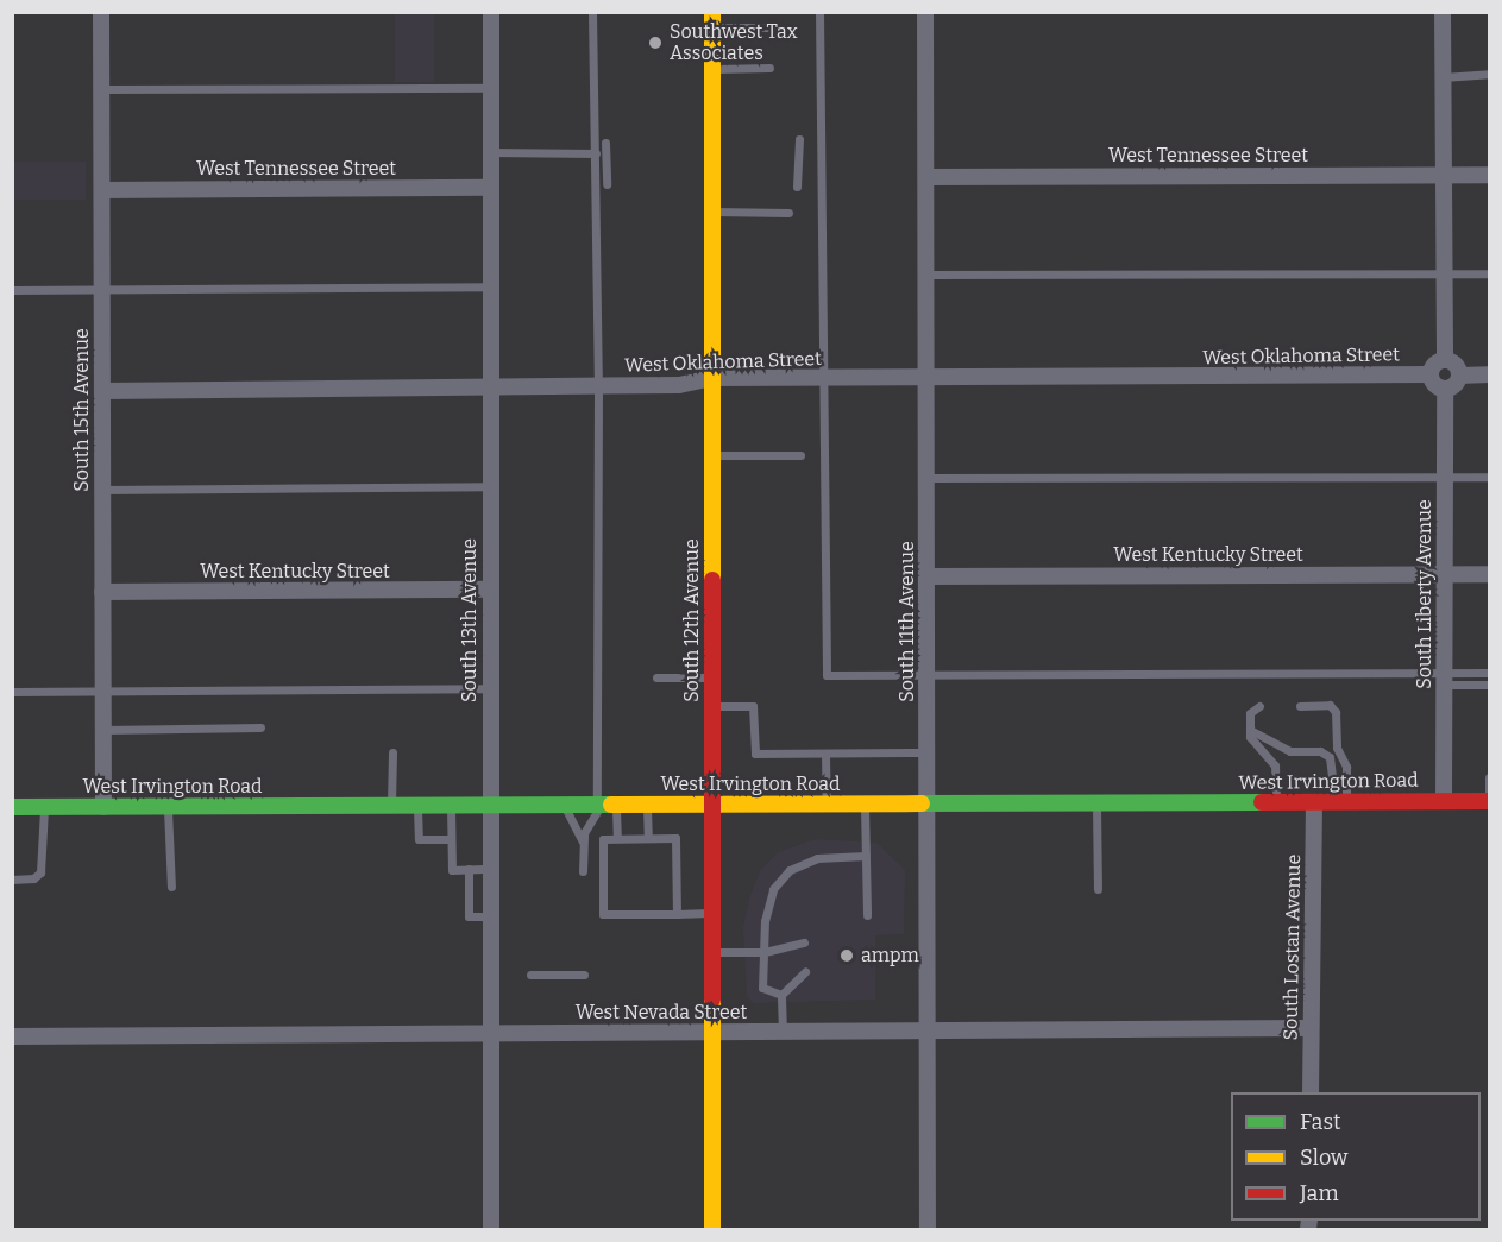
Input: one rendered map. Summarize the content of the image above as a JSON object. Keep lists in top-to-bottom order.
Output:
{
  "streets": {
    "main road": ["South 12th Avenue", "West Irvington Road"],
    "street": [
      "West Tennessee Street",
      "West Oklahoma Street",
      "South 15th Avenue",
      "West Kentucky Street",
      "South Liberty Avenue",
      "South 13th Avenue",
      "South 11th Avenue",
      "South Lostan Avenue",
      "West Nevada Street"
    ]
  },
  "crossings": [
    ["West Tennessee Street", "South 15th Avenue"],
    ["West Tennessee Street", "South 13th Avenue"],
    ["West Tennessee Street", "South 11th Avenue"],
    ["West Oklahoma Street", "South 15th Avenue"],
    ["West Oklahoma Street", "South Liberty Avenue"],
    ["West Oklahoma Street", "South 13th Avenue"],
    ["West Oklahoma Street", "South 12th Avenue"],
    ["West Oklahoma Street", "South 11th Avenue"],
    ["South 15th Avenue", "West Kentucky Street"],
    ["South 15th Avenue", "West Irvington Road"],
    ["West Kentucky Street", "South Liberty Avenue"],
    ["West Kentucky Street", "South 13th Avenue"],
    ["West Kentucky Street", "South 11th Avenue"],
    ["South Liberty Avenue", "West Irvington Road"],
    ["South 13th Avenue", "West Irvington Road"],
    ["South 13th Avenue", "West Nevada Street"],
    ["South 12th Avenue", "West Irvington Road"],
    ["South 12th Avenue", "West Nevada Street"],
    ["South 11th Avenue", "West Irvington Road"],
    ["South 11th Avenue", "West Nevada Street"],
    ["West Irvington Road", "South Lostan Avenue"],
    ["South Lostan Avenue", "West Nevada Street"]
  ],
  "places": ["Southwest Tax Associates", "ampm"],
  "legend": ["Fast", "Slow", "Jam"]
}
